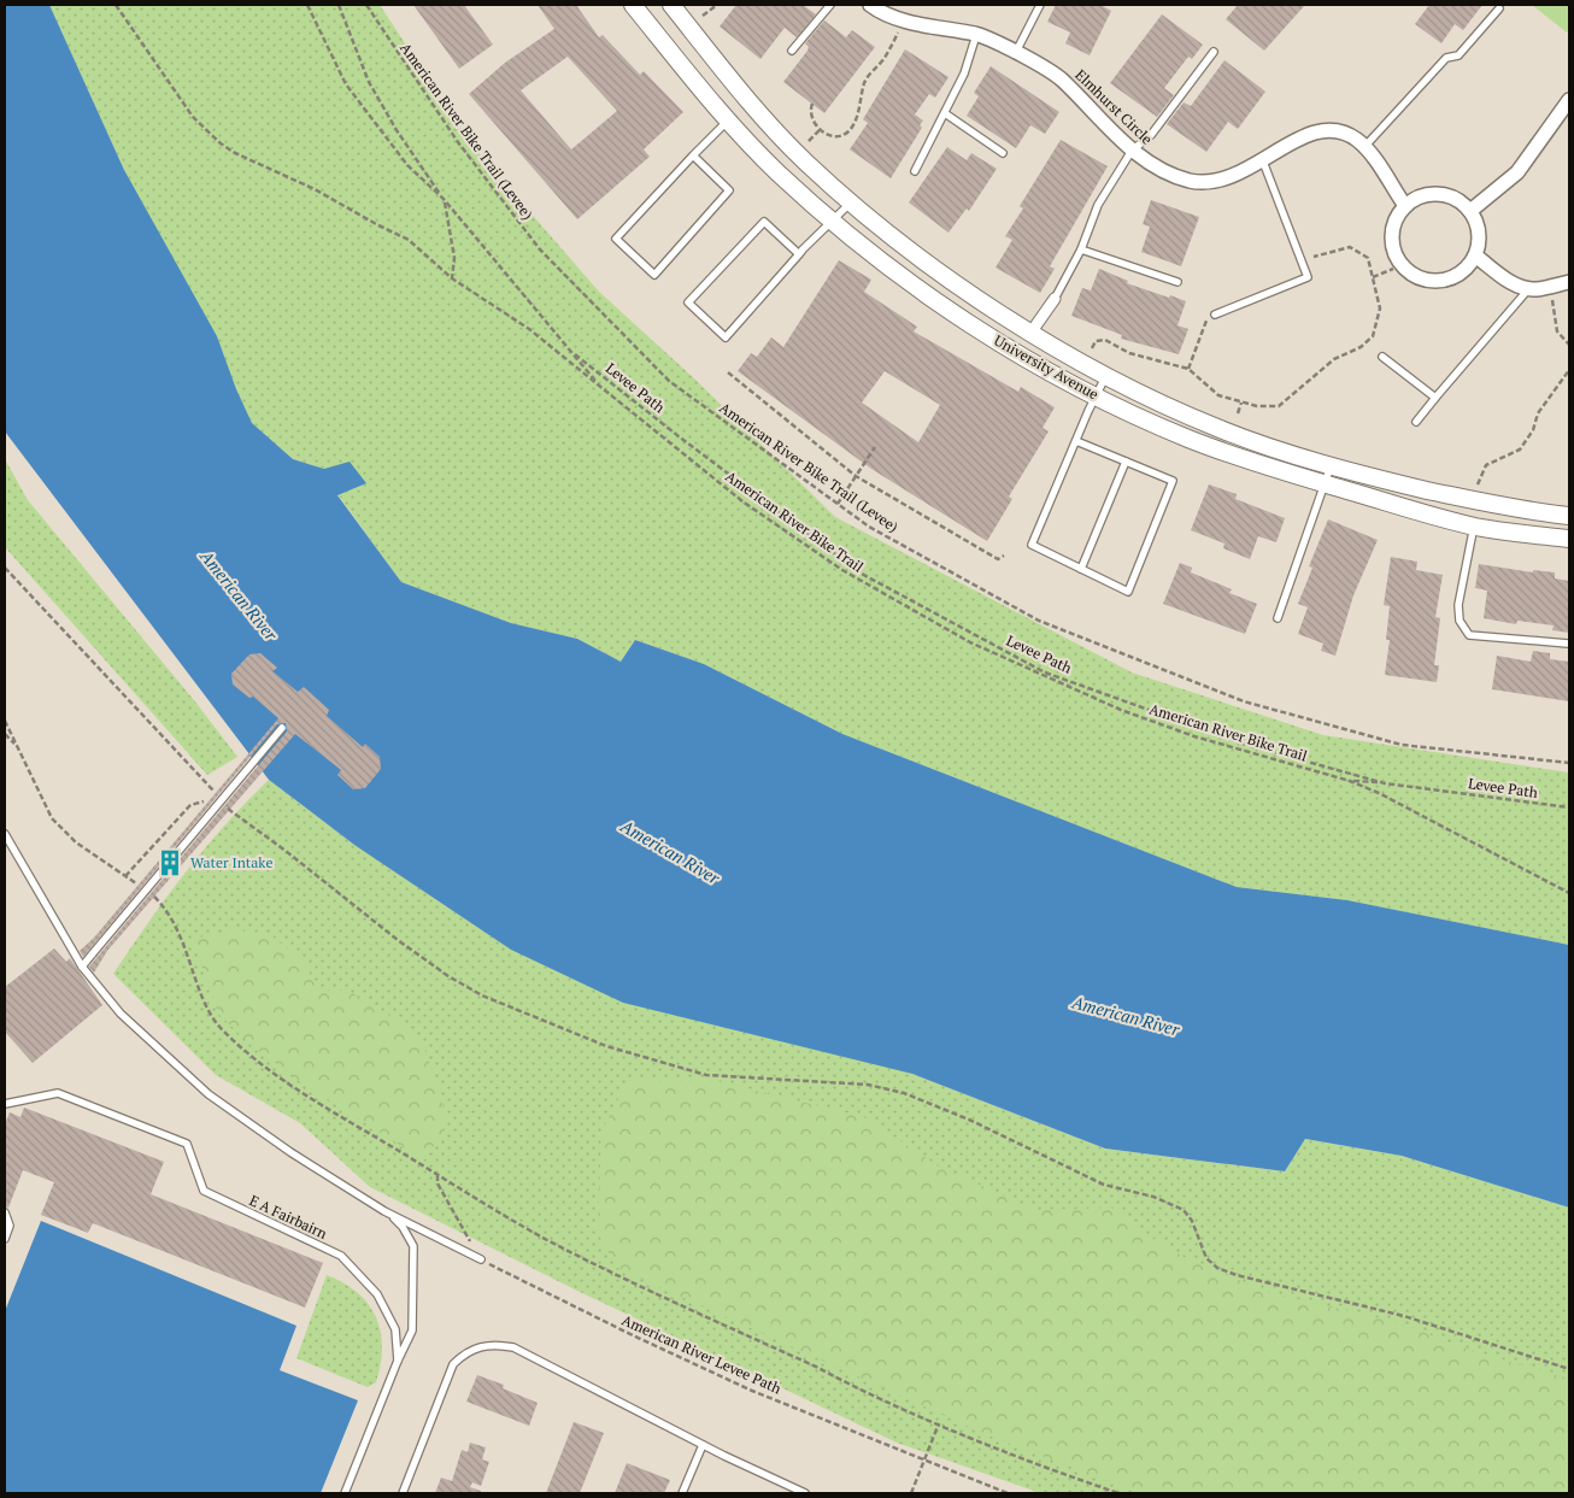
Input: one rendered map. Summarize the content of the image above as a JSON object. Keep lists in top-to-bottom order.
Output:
{
  "streets": {
    "street": ["Elmhurst Circle", "University Avenue"],
    "lane": ["E A Fairbairn"],
    "path": [
      "American River Bike Trail (Levee)",
      "Levee Path",
      "American River Bike Trail",
      "American River Levee Path"
    ]
  },
  "crossings": [
    ["Levee Path", "American River Bike Trail"]
  ],
  "water": ["American River"],
  "places": {
    "building": ["Water Intake"]
  }
}
